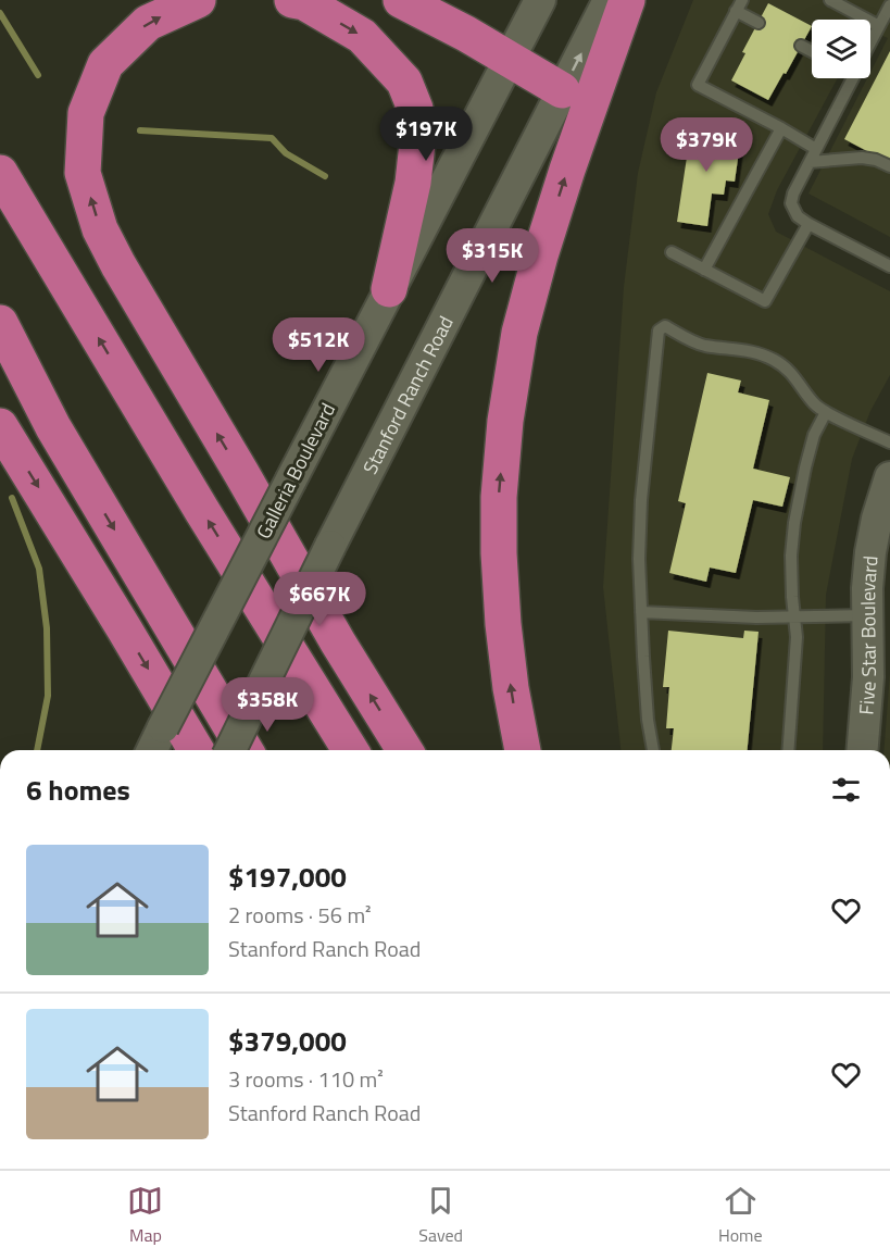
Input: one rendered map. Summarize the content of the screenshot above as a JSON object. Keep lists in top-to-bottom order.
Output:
{
  "streets": {
    "main road": ["Stanford Ranch Road", "Galleria Boulevard", "Five Star Boulevard"]
  },
  "page": {
    "price": [
      "$197K",
      "$379K",
      "$315K",
      "$512K",
      "$667K",
      "$358K"
    ],
    "heading": "6 homes",
    "list": [
      {
        "name": "$197,000",
        "note": "2 rooms · 56 m² · Stanford Ranch Road"
      },
      {
        "name": "$379,000",
        "note": "3 rooms · 110 m² · Stanford Ranch Road"
      }
    ],
    "tabs": ["Map", "Saved", "Home"]
  }
}
